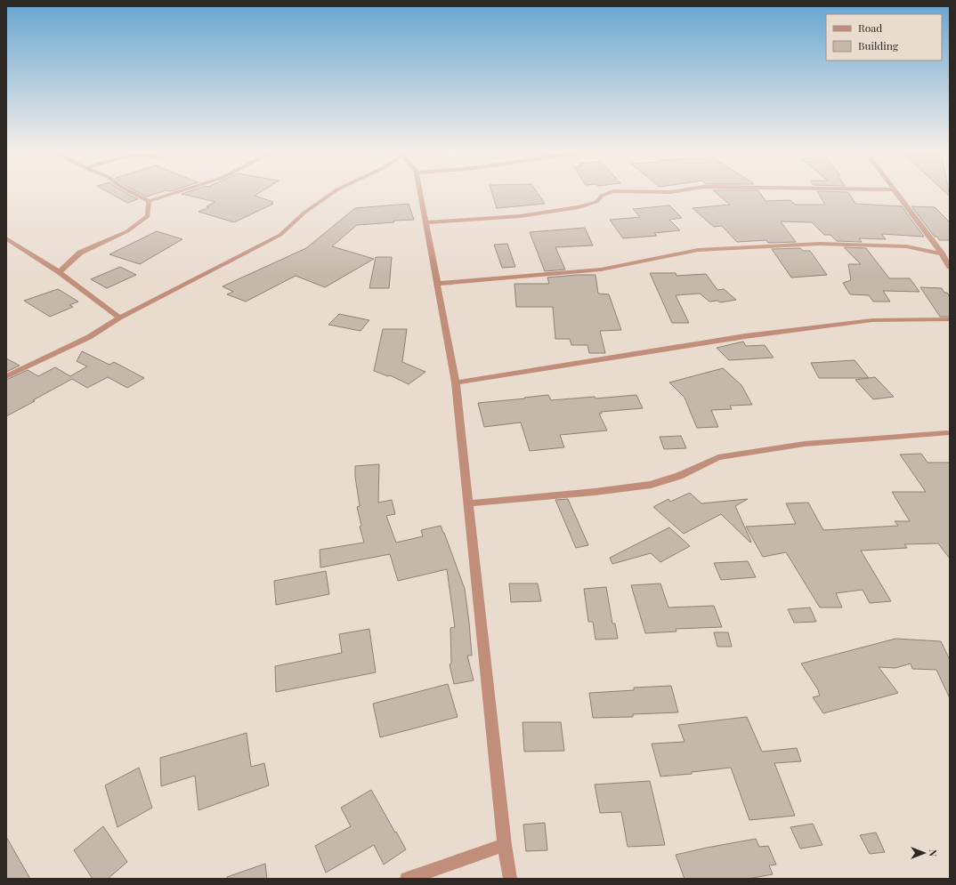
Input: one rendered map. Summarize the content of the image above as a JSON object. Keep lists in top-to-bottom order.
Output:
{
  "legend": ["Road", "Building"],
  "north": "right"
}
